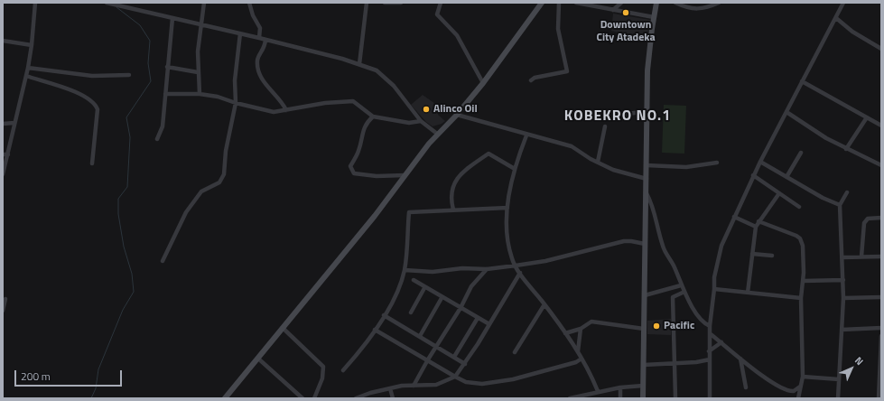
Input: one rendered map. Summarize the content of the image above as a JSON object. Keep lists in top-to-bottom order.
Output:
{
  "districts": ["KOBEKRO NO.1"],
  "places": ["Downtown City Atadeka", "Alinco Oil", "Pacific"],
  "scale_bar": "200 m",
  "north": "top right"
}
